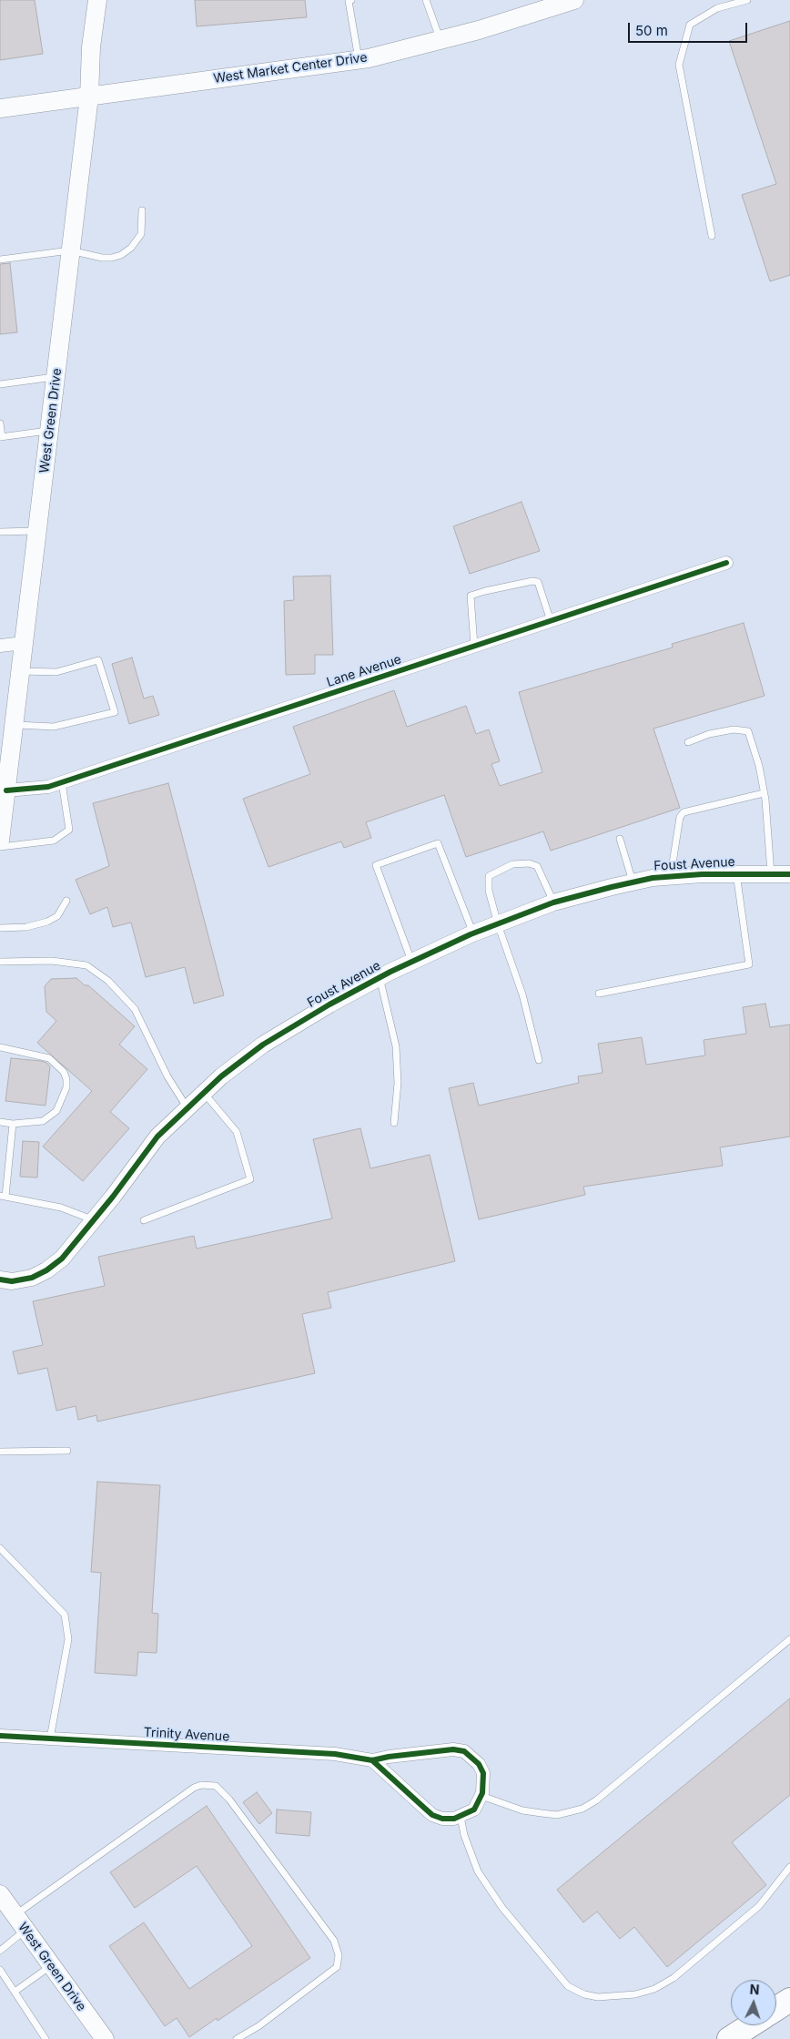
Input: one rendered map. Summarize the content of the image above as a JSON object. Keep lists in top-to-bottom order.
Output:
{
  "streets": {
    "main road": ["West Market Center Drive", "West Green Drive"],
    "street": ["Lane Avenue", "Foust Avenue", "Trinity Avenue"]
  },
  "crossings": [
    ["West Market Center Drive", "West Green Drive"],
    ["West Green Drive", "Lane Avenue"]
  ],
  "scale_bar": "50 m",
  "north": "top"
}
